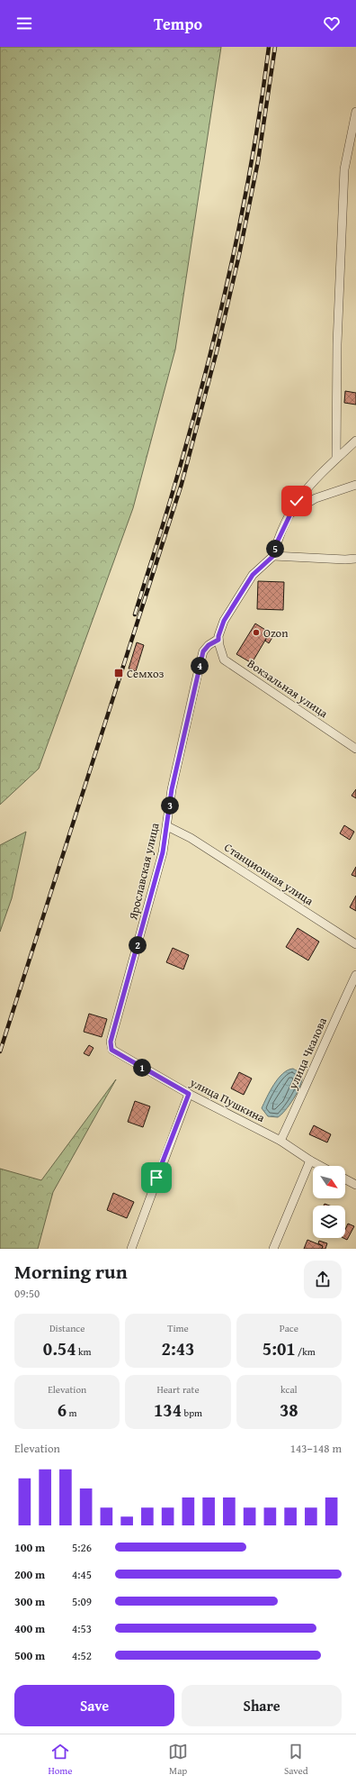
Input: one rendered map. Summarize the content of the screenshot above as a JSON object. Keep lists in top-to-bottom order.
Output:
{
  "streets": {
    "street": [
      "Вокзальная улица",
      "Ярославская улица",
      "Станционная улица",
      "улица Чкалова",
      "улица Пушкина"
    ]
  },
  "crossings": [
    ["Вокзальная улица", "Ярославская улица"],
    ["Ярославская улица", "Станционная улица"],
    ["Ярославская улица", "улица Пушкина"],
    ["улица Чкалова", "улица Пушкина"]
  ],
  "places": {
    "other": ["Ozon"],
    "transit": ["Семхоз"]
  },
  "north": "bottom right",
  "page": {
    "header": "Tempo",
    "pins": [
      "5",
      "4",
      "3",
      "2",
      "1"
    ],
    "heading": ["Morning run", "09:50"],
    "stats": [
      ["Distance", "0.54 km"],
      ["Time", "2:43"],
      ["Pace", "5:01 /km"],
      ["Elevation", "6 m"],
      ["Heart rate", "134 bpm"],
      ["kcal", "38"]
    ],
    "chart": ["Elevation", "143–148 m"],
    "list": [
      {
        "name": "100 m",
        "note": "5:26"
      },
      {
        "name": "200 m",
        "note": "4:45"
      },
      {
        "name": "300 m",
        "note": "5:09"
      },
      {
        "name": "400 m",
        "note": "4:53"
      },
      {
        "name": "500 m",
        "note": "4:52"
      }
    ],
    "buttons": ["Save", "Share"],
    "tabs": ["Home", "Map", "Saved"]
  }
}
